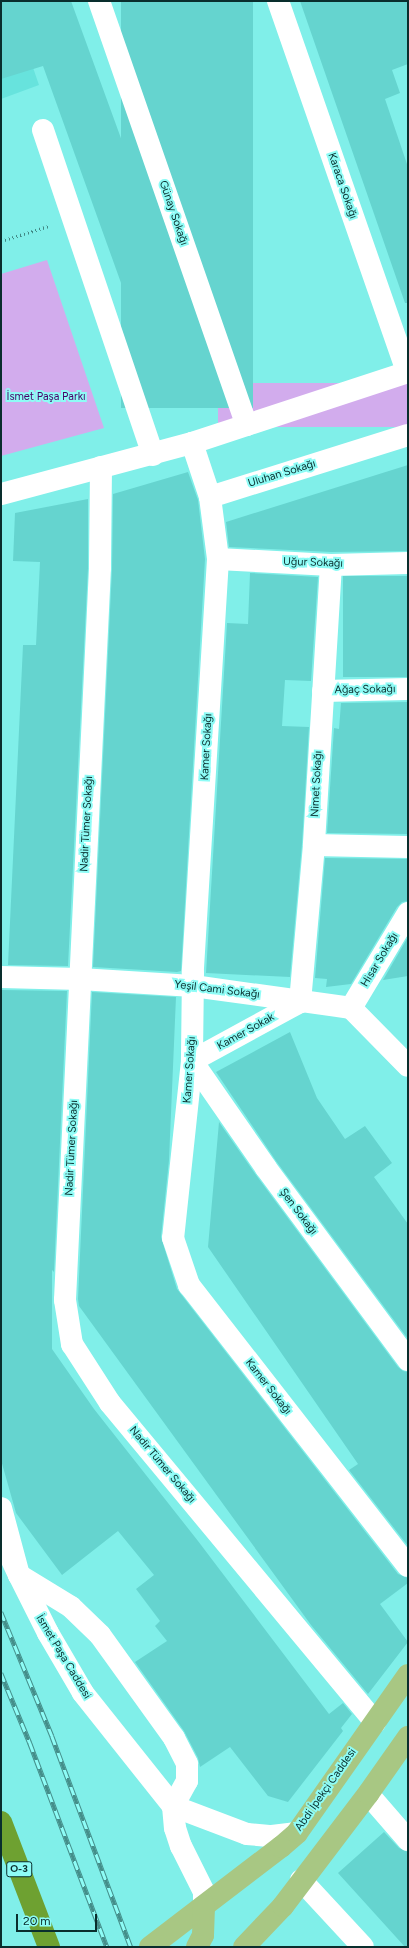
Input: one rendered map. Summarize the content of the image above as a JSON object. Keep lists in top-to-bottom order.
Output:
{
  "streets": {
    "highway": ["O-3"],
    "main road": ["Abdi İpekçi Caddesi"],
    "street": [
      "Karaca Sokağı",
      "Günay Sokağı",
      "Uluhan Sokağı",
      "Uğur Sokağı",
      "Ağaç Sokağı",
      "Kamer Sokağı",
      "Nimet Sokağı",
      "Nadir Tümer Sokağı",
      "Hisar Sokağı",
      "Yeşil Cami Sokağı",
      "Kamer Sokak",
      "Şen Sokağı",
      "İsmet Paşa Caddesi"
    ]
  },
  "crossings": [
    ["Uluhan Sokağı", "Kamer Sokağı"],
    ["Uğur Sokağı", "Kamer Sokağı"],
    ["Uğur Sokağı", "Nimet Sokağı"],
    ["Ağaç Sokağı", "Nimet Sokağı"],
    ["Kamer Sokağı", "Yeşil Cami Sokağı"],
    ["Kamer Sokağı", "Kamer Sokak"],
    ["Kamer Sokağı", "Şen Sokağı"],
    ["Nimet Sokağı", "Yeşil Cami Sokağı"],
    ["Nimet Sokağı", "Kamer Sokak"],
    ["Nadir Tümer Sokağı", "Yeşil Cami Sokağı"],
    ["Nadir Tümer Sokağı", "Abdi İpekçi Caddesi"],
    ["Hisar Sokağı", "Yeşil Cami Sokağı"],
    ["Yeşil Cami Sokağı", "Kamer Sokak"],
    ["Kamer Sokak", "Şen Sokağı"]
  ],
  "parks": ["İsmet Paşa Parkı"],
  "scale_bar": "20 m"
}
